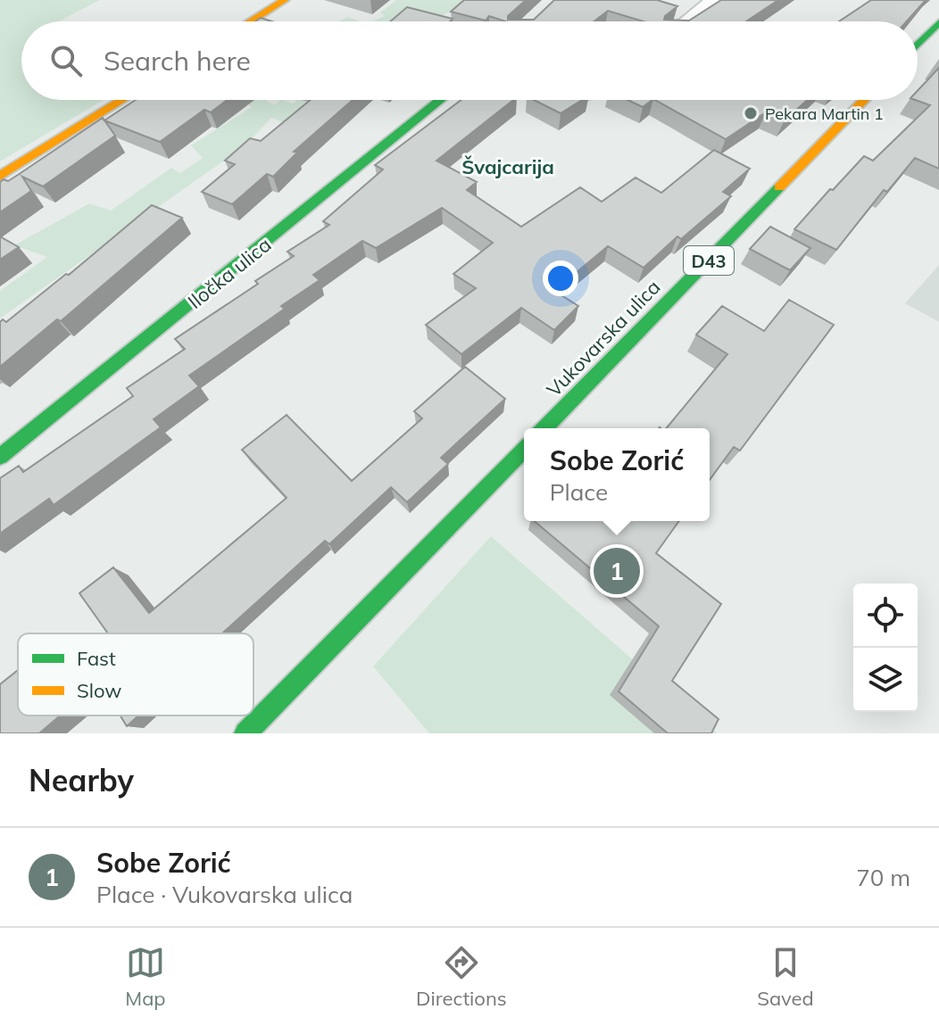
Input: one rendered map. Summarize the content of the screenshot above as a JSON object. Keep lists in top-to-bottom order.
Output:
{
  "streets": {
    "main road": ["D43", "Iločka ulica", "Vukovarska ulica"]
  },
  "districts": ["Švajcarija"],
  "places": ["Pekara Martin 1"],
  "legend": ["Fast", "Slow"],
  "page": {
    "search": "Search here",
    "popup": ["Sobe Zorić", "Place"],
    "pins": "1",
    "heading": "Nearby",
    "list": [
      {
        "mark": "1",
        "name": "Sobe Zorić",
        "note": "Place · Vukovarska ulica",
        "value": "70 m"
      }
    ],
    "nav": ["Map", "Directions", "Saved"]
  }
}
